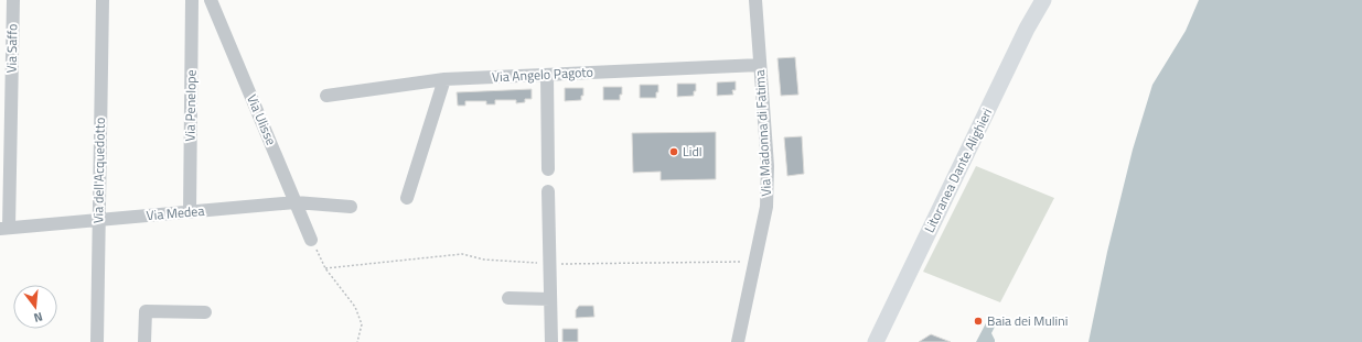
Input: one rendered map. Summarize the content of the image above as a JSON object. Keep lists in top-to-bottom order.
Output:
{
  "streets": {
    "main road": ["Litoranea Dante Alighieri"],
    "street": [
      "Via Saffo",
      "Via Angelo Pagoto",
      "Via Penelope",
      "Via Ulisse",
      "Via Madonna di Fatima",
      "Via dell'Acquedotto",
      "Via Medea"
    ]
  },
  "crossings": [
    ["Via Saffo", "Via Medea"],
    ["Via Angelo Pagoto", "Via Madonna di Fatima"],
    ["Via Penelope", "Via Medea"],
    ["Via Ulisse", "Via Medea"],
    ["Via dell'Acquedotto", "Via Medea"]
  ],
  "places": ["Lidl", "Baia dei Mulini"],
  "north": "bottom"
}
